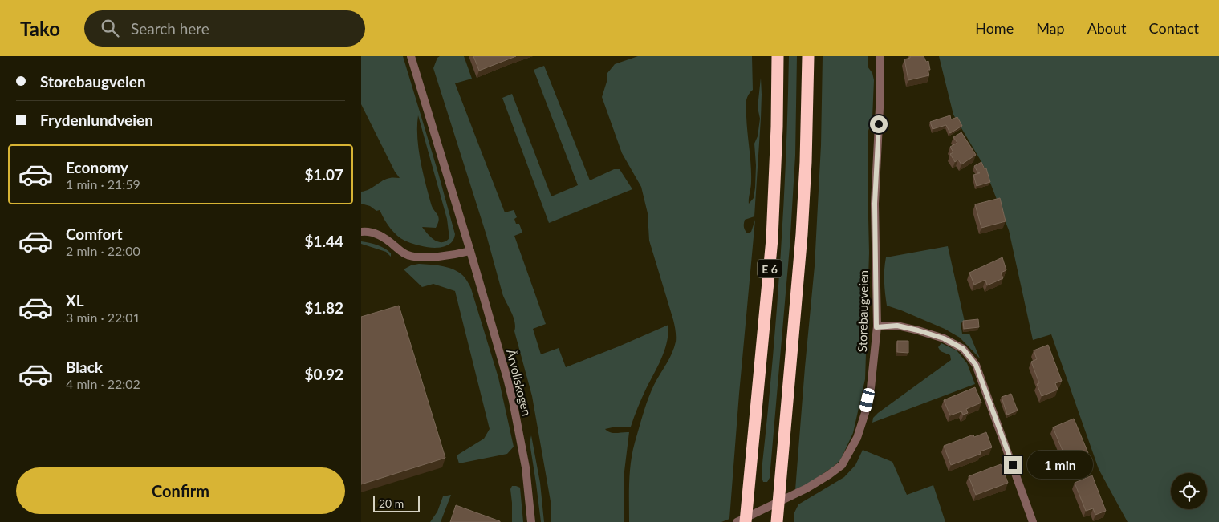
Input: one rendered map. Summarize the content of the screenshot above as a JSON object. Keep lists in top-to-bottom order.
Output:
{
  "streets": {
    "highway": ["E 6"],
    "street": ["Storebaugveien", "Årvollskogen"]
  },
  "scale_bar": "20 m",
  "page": {
    "header": "Tako",
    "search": "Search here",
    "nav": [
      "Home",
      "Map",
      "About",
      "Contact"
    ],
    "banner": ["Storebaugveien", "Frydenlundveien"],
    "list": [
      {
        "name": "Economy",
        "note": "1 min · 21:59",
        "value": "$1.07"
      },
      {
        "name": "Comfort",
        "note": "2 min · 22:00",
        "value": "$1.44"
      },
      {
        "name": "XL",
        "note": "3 min · 22:01",
        "value": "$1.82"
      },
      {
        "name": "Black",
        "note": "4 min · 22:02",
        "value": "$0.92"
      }
    ],
    "bubble": "1 min",
    "buttons": "Confirm",
    "scale": "20 m"
  }
}
